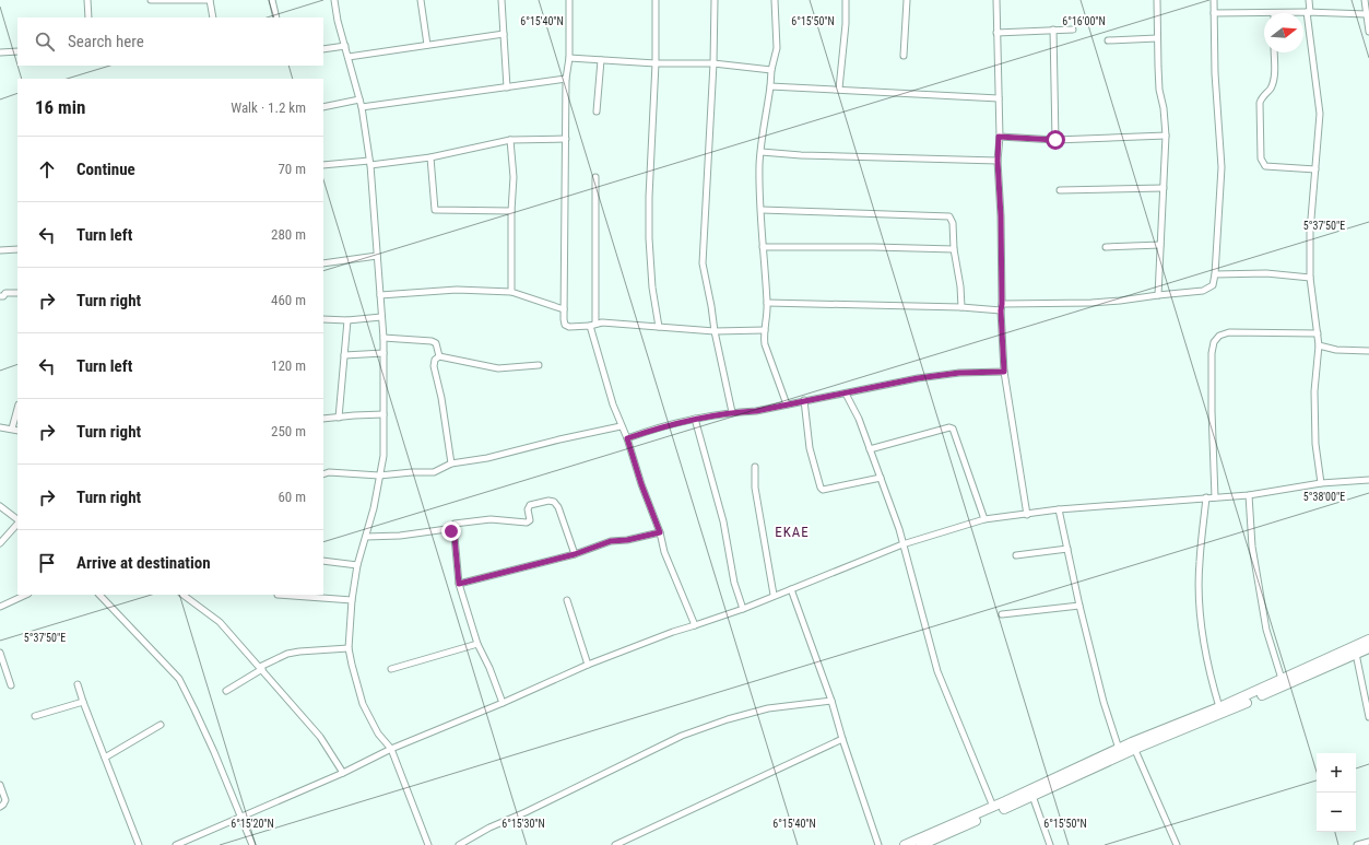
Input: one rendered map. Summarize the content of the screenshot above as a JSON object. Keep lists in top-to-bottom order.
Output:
{
  "districts": ["EKAE"],
  "north": "right",
  "page": {
    "search": "Search here",
    "heading": ["16 min", "Walk · 1.2 km"],
    "list": [
      ["Continue", "70 m"],
      ["Turn left", "280 m"],
      ["Turn right", "460 m"],
      ["Turn left", "120 m"],
      ["Turn right", "250 m"],
      ["Turn right", "60 m"],
      "Arrive at destination"
    ],
    "map_buttons": ["+", "−"]
  },
  "coordinates": [
    "6°15'40\"N",
    "6°15'50\"N",
    "6°16'00\"N",
    "5°37'50\"E",
    "5°38'00\"E",
    "6°15'20\"N",
    "6°15'30\"N"
  ]
}
